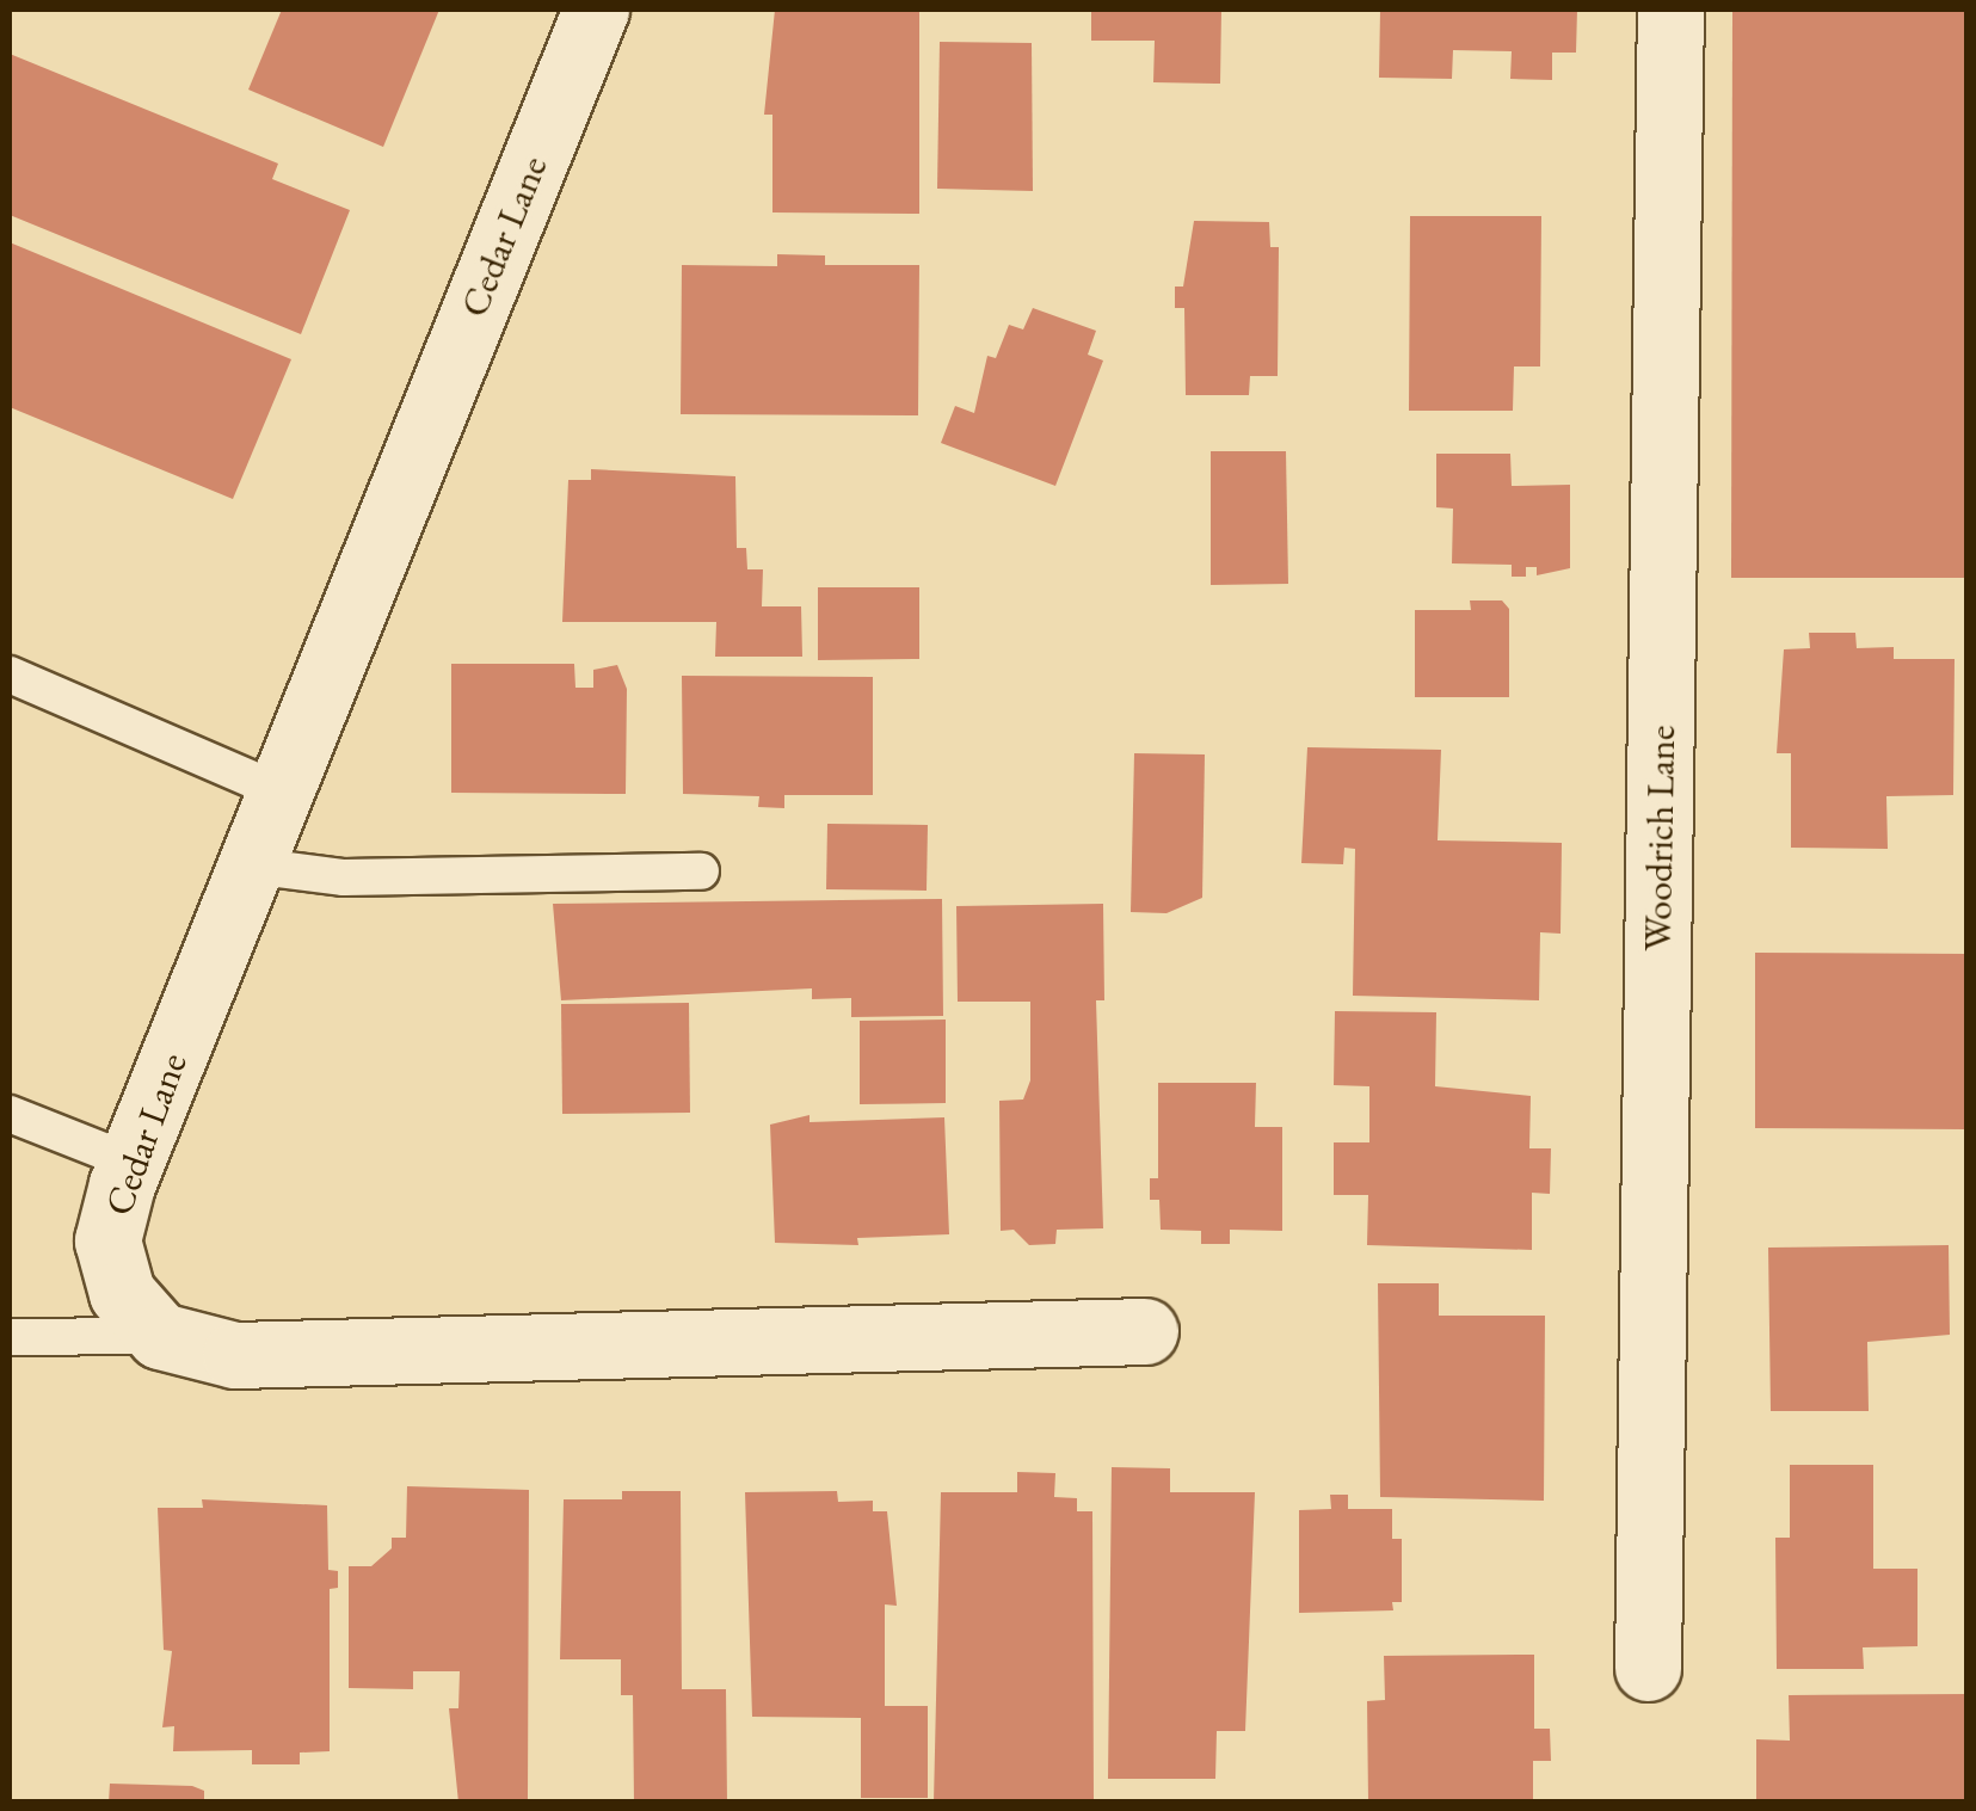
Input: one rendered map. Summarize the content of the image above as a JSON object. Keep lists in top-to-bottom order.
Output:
{
  "streets": {
    "street": ["Cedar Lane", "Woodrich Lane"]
  }
}
